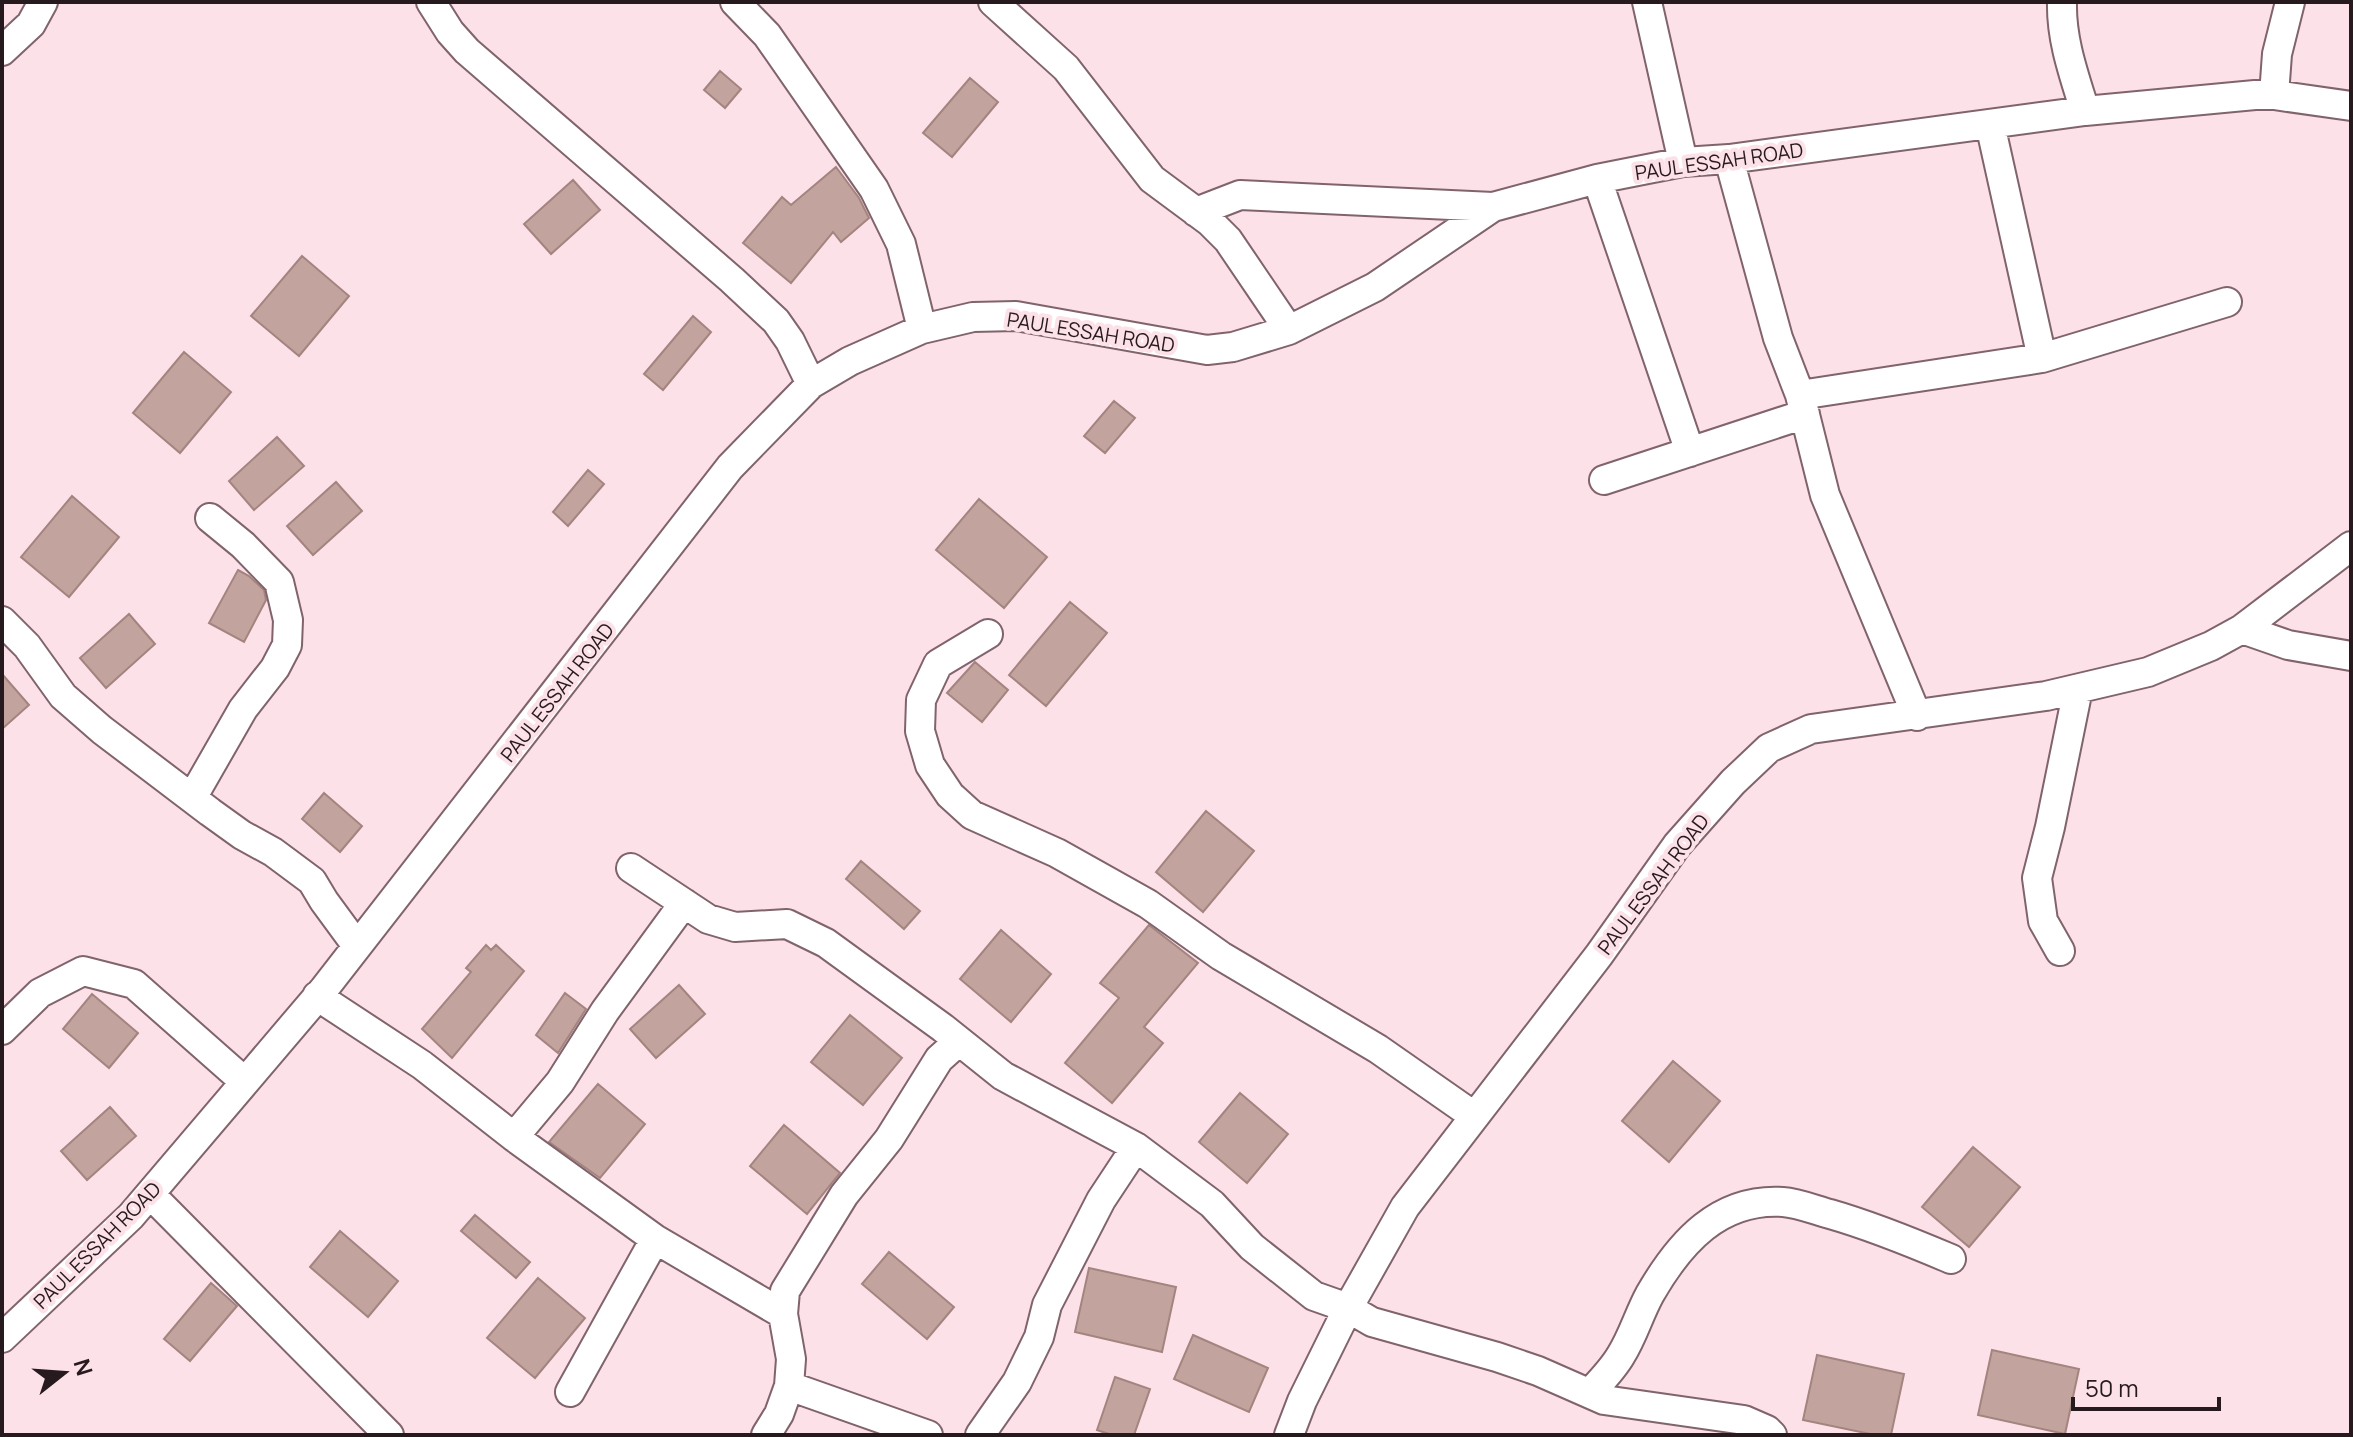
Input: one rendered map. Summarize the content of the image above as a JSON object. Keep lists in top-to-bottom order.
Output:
{
  "streets": {
    "street": ["PAUL ESSAH ROAD"]
  },
  "scale_bar": "50 m",
  "north": "right"
}
